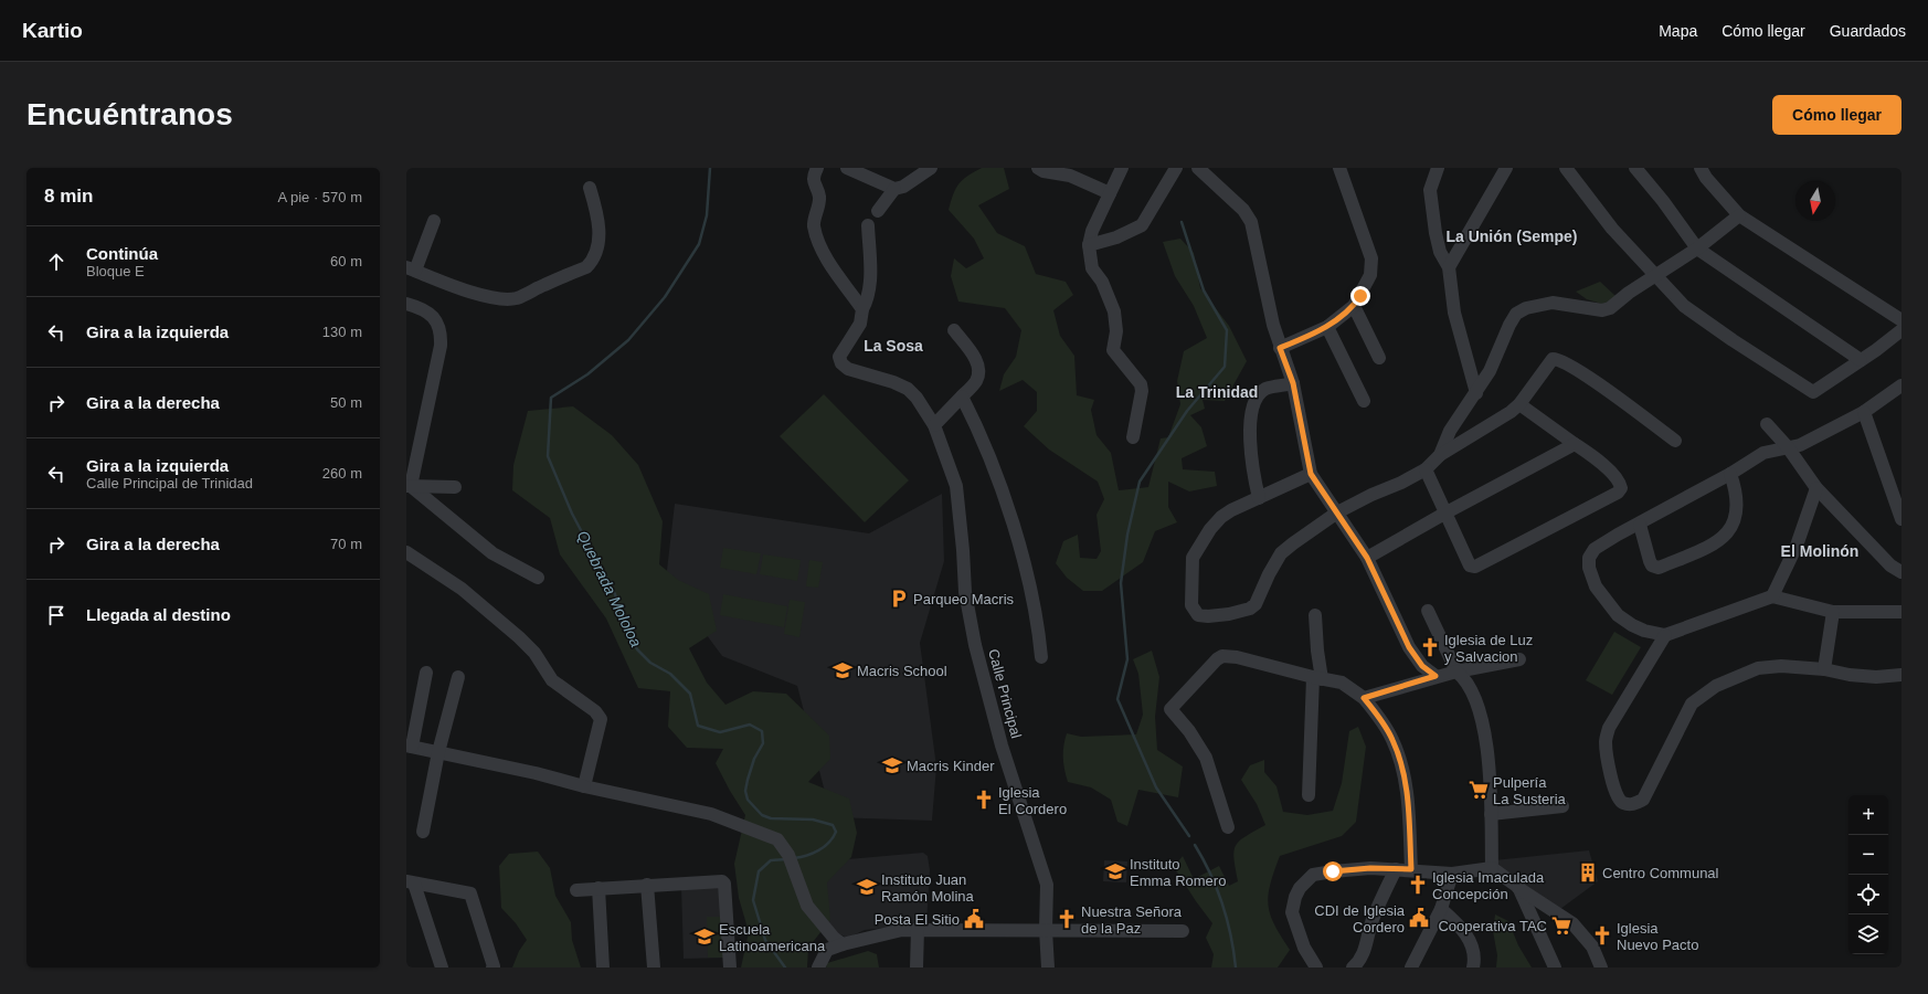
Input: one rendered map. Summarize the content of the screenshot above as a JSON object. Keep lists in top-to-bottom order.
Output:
{
  "streets": {
    "street": ["Calle Principal"]
  },
  "districts": [
    "La Unión (Sempe)",
    "La Sosa",
    "La Trinidad",
    "El Molinón"
  ],
  "water": ["Quebrada Mololoa"],
  "places": {
    "parking": ["Parqueo Macris"],
    "church": [
      "Iglesia de Luz y Salvacion",
      "Iglesia El Cordero",
      "Iglesia Imaculada Concepción",
      "Nuestra Señora de la Paz",
      "Iglesia Nuevo Pacto"
    ],
    "school or university": [
      "Macris School",
      "Macris Kinder",
      "Instituto Emma Romero",
      "Instituto Juan Ramón Molina",
      "Escuela Latinoamericana"
    ],
    "supermarket": ["Pulpería La Susteria", "Cooperativa TAC"],
    "building": ["Centro Communal"],
    "public building": ["CDI de Iglesia Cordero", "Posta El Sitio"]
  },
  "north": "bottom",
  "page": {
    "header": "Kartio",
    "nav": ["Mapa", "Cómo llegar", "Guardados"],
    "buttons": "Cómo llegar",
    "title": "Encuéntranos",
    "heading": ["8 min", "A pie · 570 m"],
    "list": [
      ["Continúa", "Bloque E", "60 m"],
      ["Gira a la izquierda", "130 m"],
      ["Gira a la derecha", "50 m"],
      ["Gira a la izquierda", "Calle Principal de Trinidad", "260 m"],
      ["Gira a la derecha", "70 m"],
      "Llegada al destino"
    ],
    "map_buttons": ["+", "−"]
  }
}
